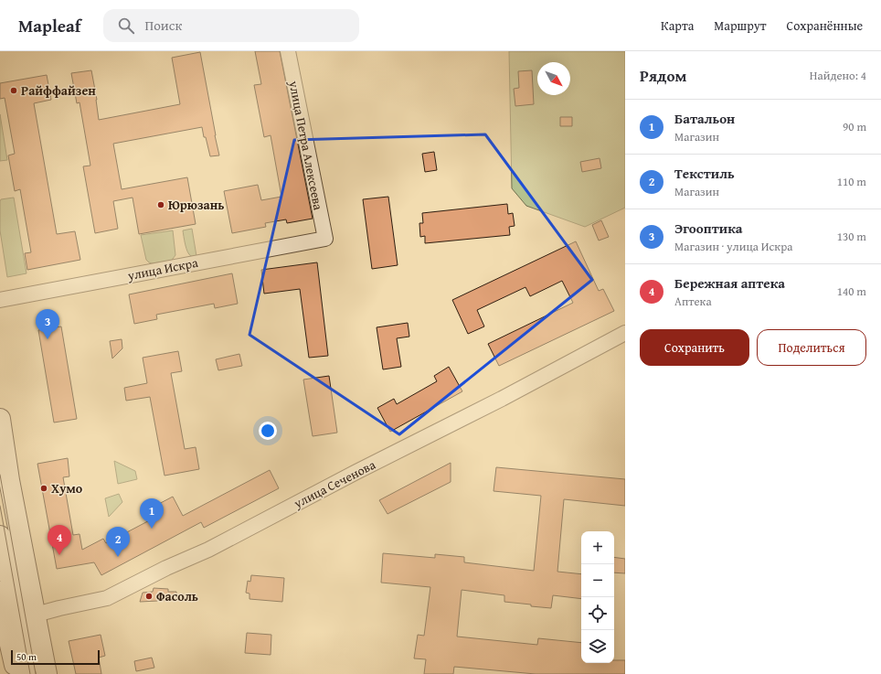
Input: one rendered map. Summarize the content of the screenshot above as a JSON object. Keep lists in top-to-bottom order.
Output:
{
  "streets": {
    "street": ["улица Петра Алексеева", "улица Искра", "улица Сеченова"]
  },
  "crossings": [
    ["улица Петра Алексеева", "улица Искра"]
  ],
  "places": [
    "Райффайзен",
    "Юрюзань",
    "Хумо",
    "Фасоль"
  ],
  "scale_bar": "50 m",
  "north": "bottom right",
  "page": {
    "header": "Mapleaf",
    "search": "Поиск",
    "nav": ["Карта", "Маршрут", "Сохранённые"],
    "heading": ["Рядом", "Найдено: 4"],
    "list": [
      {
        "mark": "1",
        "name": "Батальон",
        "note": "Магазин",
        "value": "90 m"
      },
      {
        "mark": "2",
        "name": "Текстиль",
        "note": "Магазин",
        "value": "110 m"
      },
      {
        "mark": "3",
        "name": "Эгооптика",
        "note": "Магазин · улица Искра",
        "value": "130 m"
      },
      {
        "mark": "4",
        "name": "Бережная аптека",
        "note": "Аптека",
        "value": "140 m"
      }
    ],
    "pins": [
      "3",
      "1",
      "4",
      "2"
    ],
    "buttons": ["Сохранить", "Поделиться"],
    "map_buttons": ["+", "−"],
    "scale": "50 m"
  }
}
